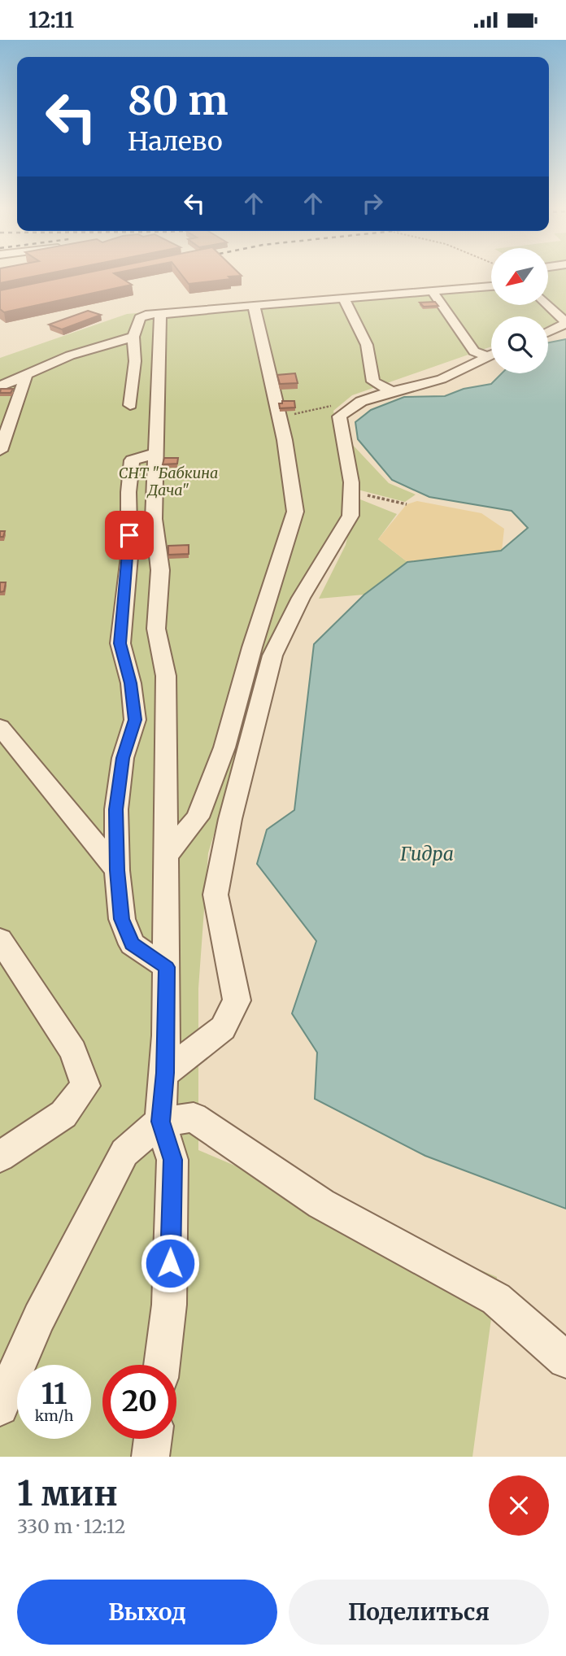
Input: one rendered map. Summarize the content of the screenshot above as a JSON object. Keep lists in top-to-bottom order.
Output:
{
  "water": ["Гидра"],
  "parks": ["СНТ \"Бабкина Дача\""],
  "north": "bottom left",
  "page": {
    "status": "12:11",
    "turn": ["80 m", "Налево"],
    "speed": "11 km/h",
    "limit": "20",
    "heading": ["1 мин", "330 m · 12:12"],
    "buttons": ["Выход", "Поделиться"]
  }
}
